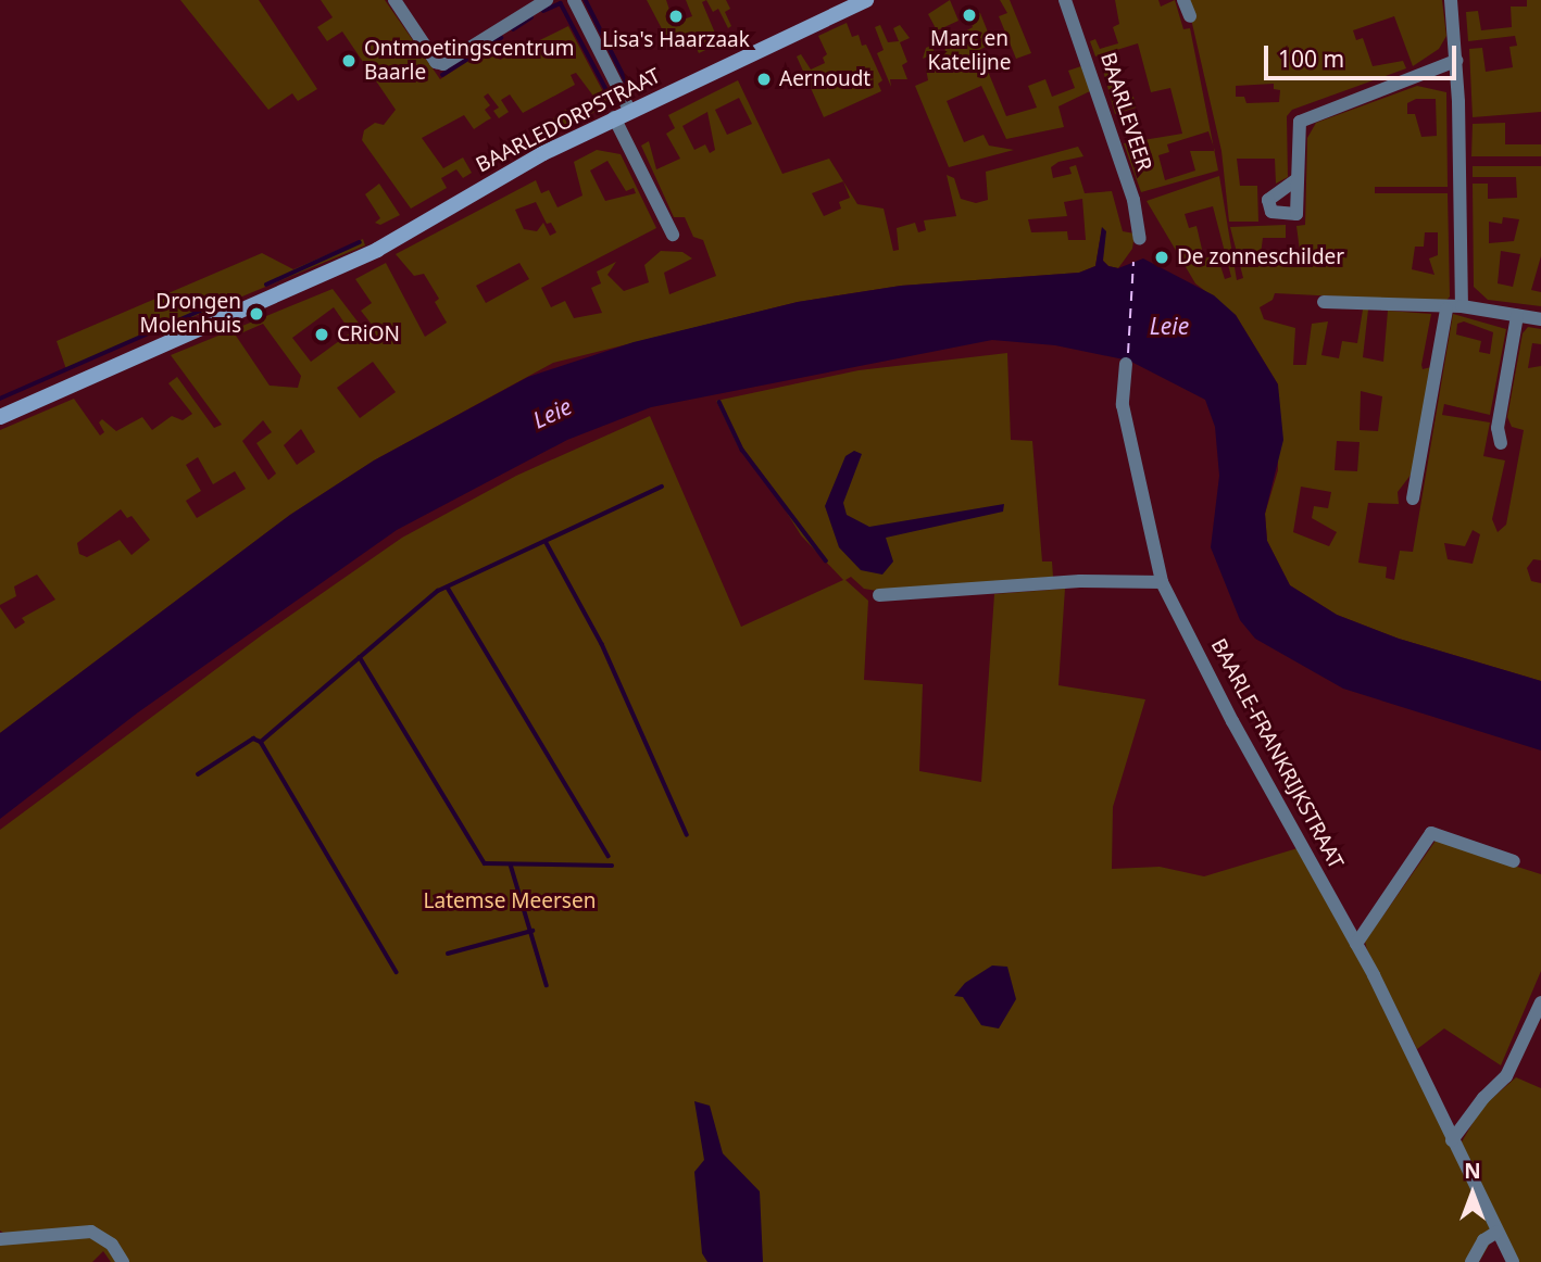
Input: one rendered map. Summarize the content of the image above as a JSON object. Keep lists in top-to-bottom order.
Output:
{
  "streets": {
    "main road": ["BAARLEDORPSTRAAT"],
    "street": ["BAARLEVEER", "BAARLE-FRANKRIJKSTRAAT"]
  },
  "water": ["Leie"],
  "parks": ["Latemse Meersen"],
  "places": [
    "Marc en Katelijne",
    "Lisa's Haarzaak",
    "Ontmoetingscentrum Baarle",
    "Aernoudt",
    "De zonneschilder",
    "Drongen Molenhuis",
    "CRiON"
  ],
  "scale_bar": "100 m",
  "north": "top"
}
